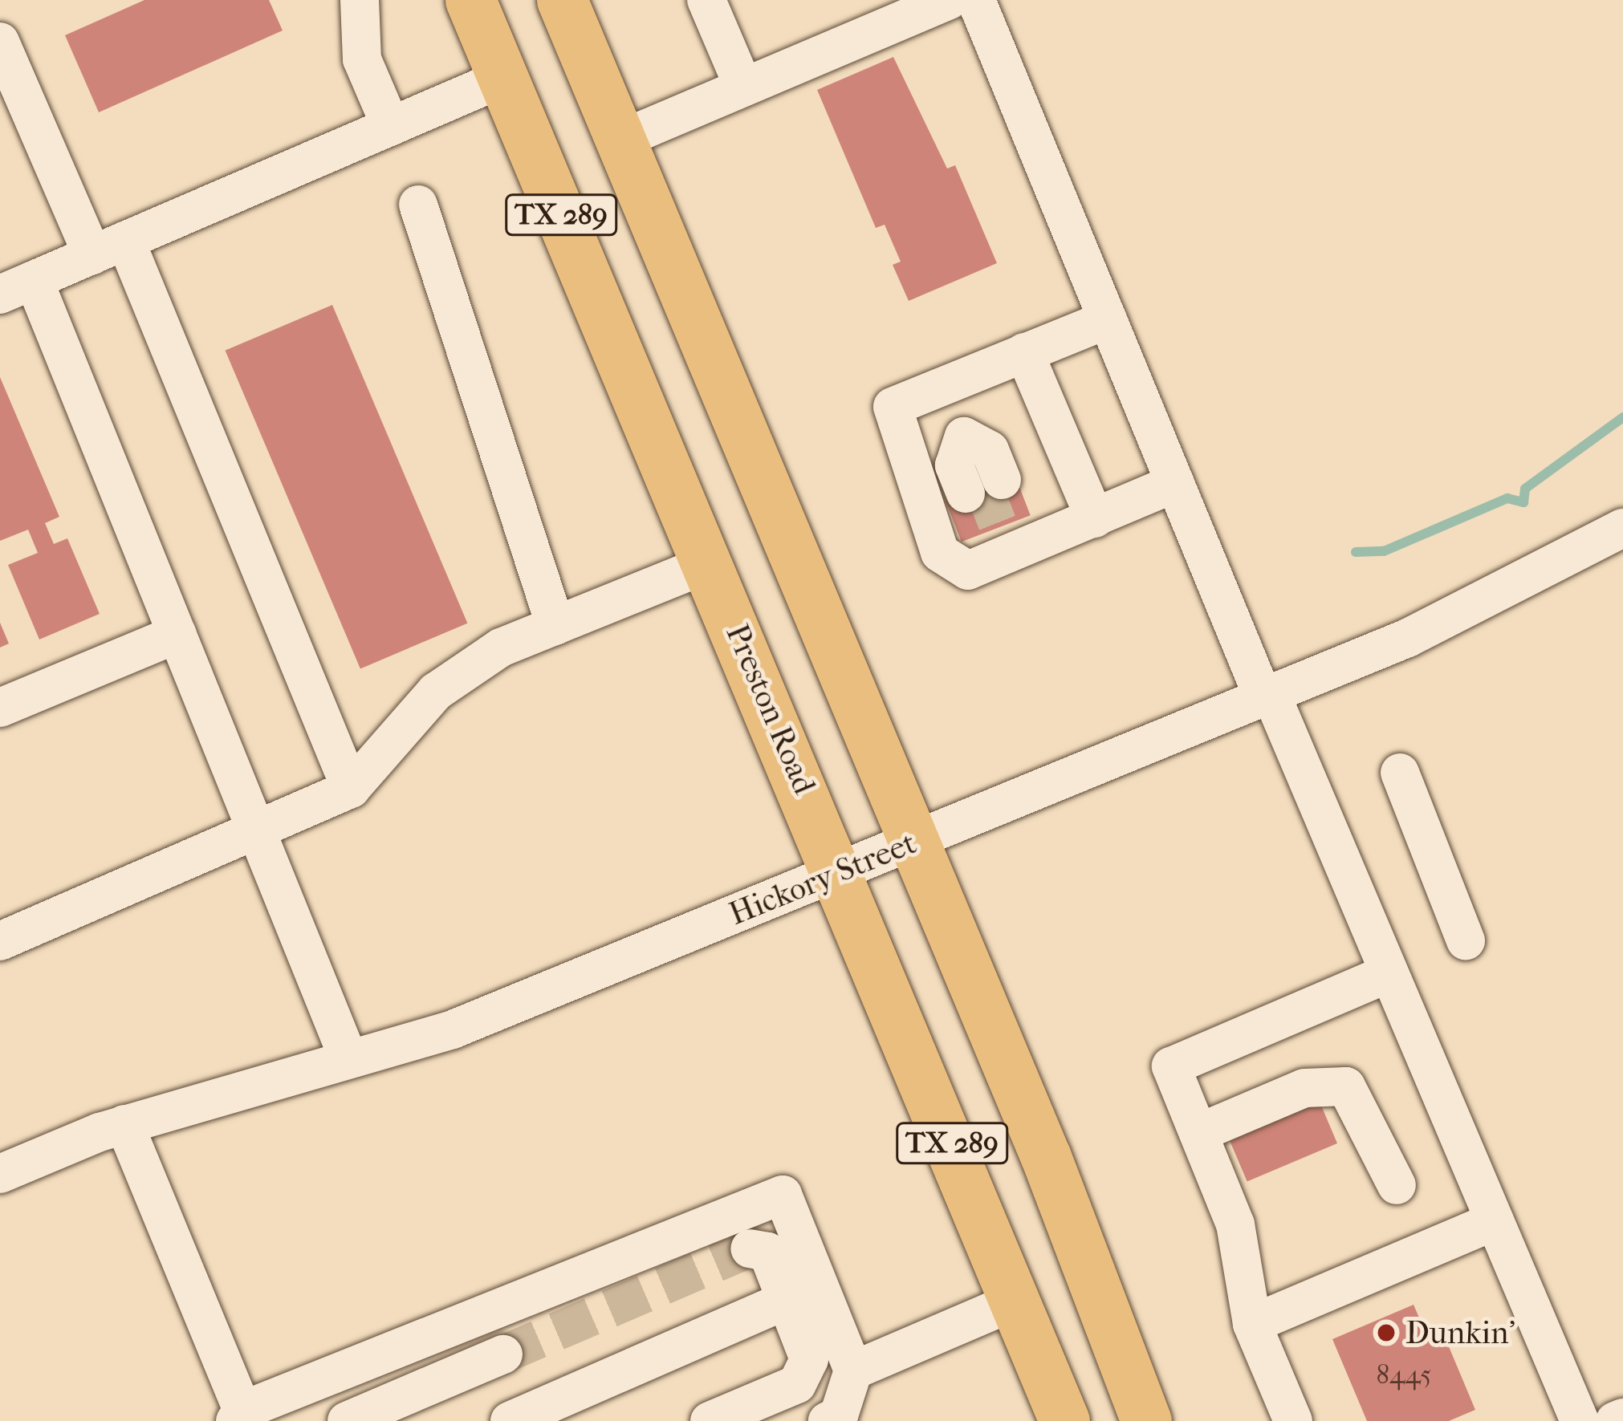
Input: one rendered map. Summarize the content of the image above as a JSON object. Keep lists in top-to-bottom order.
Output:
{
  "streets": {
    "main road": ["TX 289", "Preston Road"],
    "street": ["Hickory Street"]
  },
  "crossings": [
    ["TX 289", "Hickory Street"],
    ["Preston Road", "Hickory Street"]
  ],
  "places": ["Dunkin'"],
  "house_numbers": ["8445"]
}
